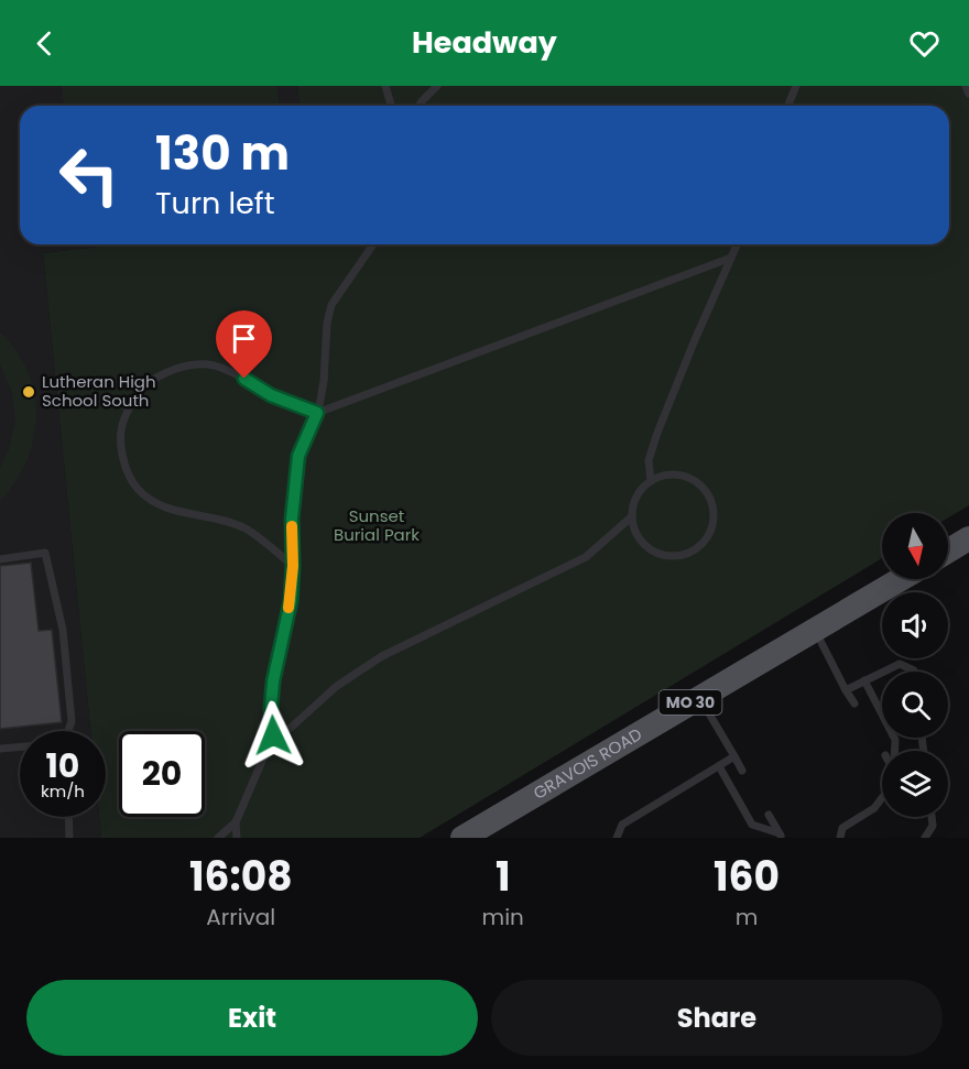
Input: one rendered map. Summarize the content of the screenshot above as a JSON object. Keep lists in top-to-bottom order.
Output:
{
  "streets": {
    "main road": ["MO 30", "GRAVOIS ROAD"]
  },
  "parks": ["Sunset Burial Park"],
  "places": ["Lutheran High School South"],
  "north": "bottom",
  "page": {
    "header": "Headway",
    "turn": ["130 m", "Turn left"],
    "speed": "10 km/h",
    "limit": "20",
    "eta": [
      "16:08",
      "Arrival",
      "1",
      "min",
      "160",
      "m"
    ],
    "buttons": ["Exit", "Share"]
  }
}
